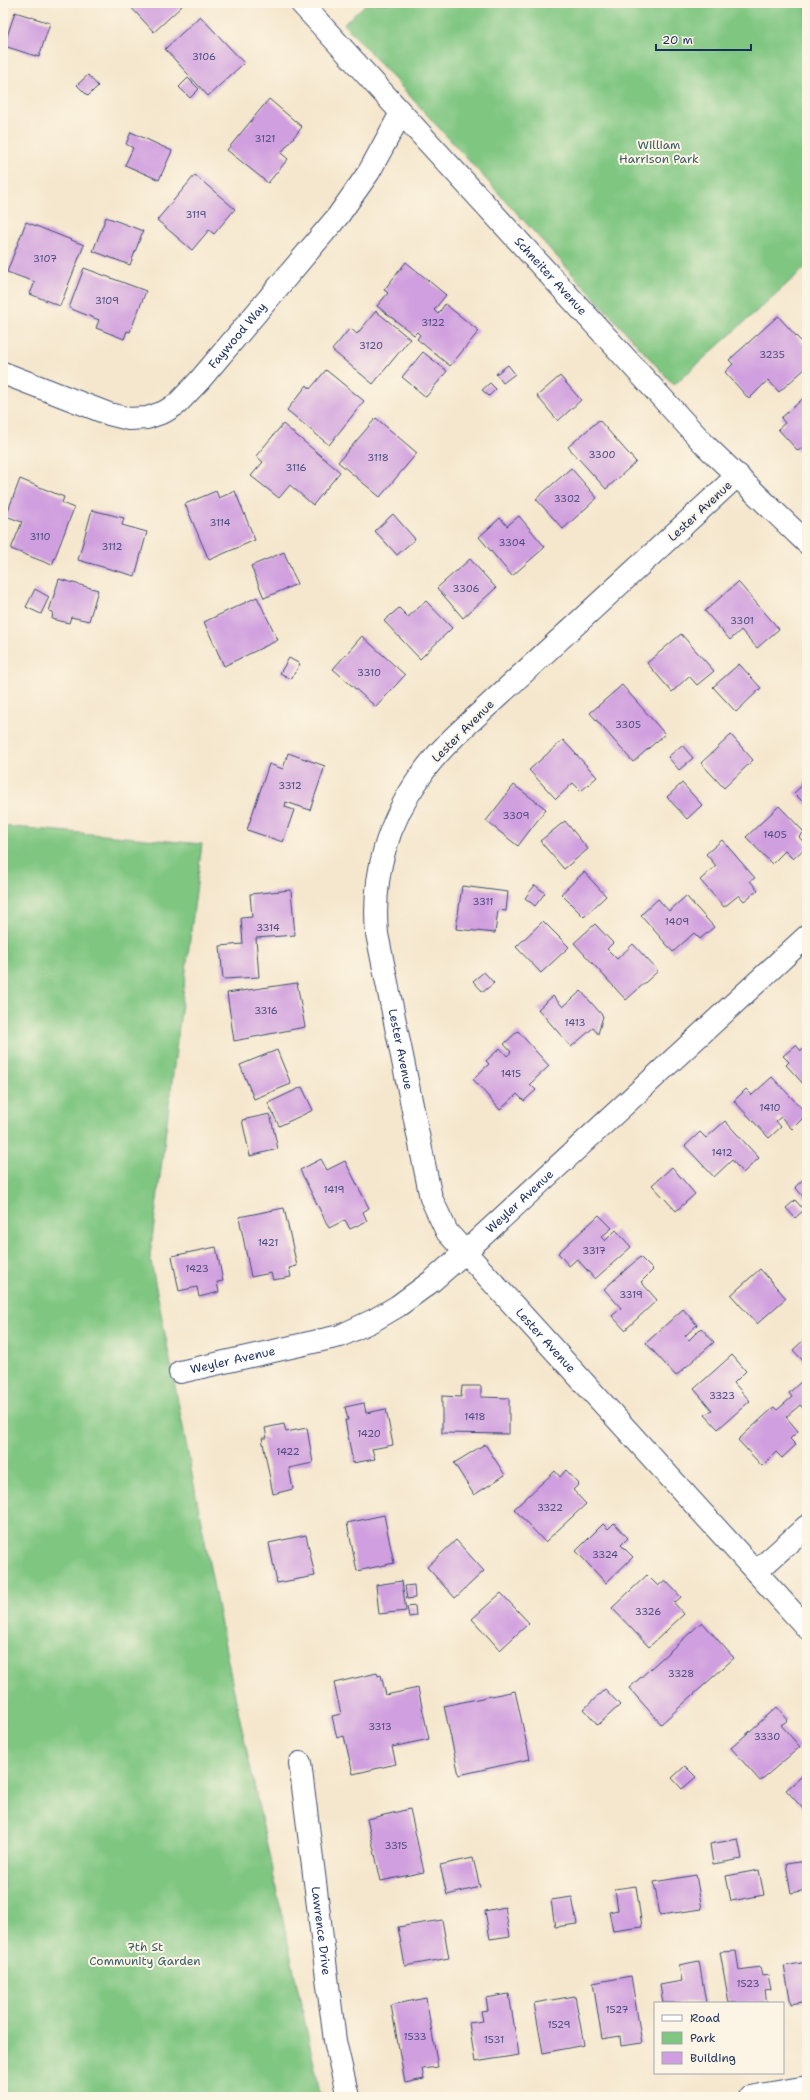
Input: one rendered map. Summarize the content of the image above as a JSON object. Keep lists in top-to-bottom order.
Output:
{
  "streets": {
    "street": [
      "Schneiter Avenue",
      "Faywood Way",
      "Lester Avenue",
      "Weyler Avenue",
      "Lawrence Drive"
    ]
  },
  "crossings": [
    ["Schneiter Avenue", "Faywood Way"],
    ["Schneiter Avenue", "Lester Avenue"],
    ["Lester Avenue", "Weyler Avenue"]
  ],
  "parks": ["William Harrison Park", "7th St Community Garden"],
  "house_numbers": [
    "3106",
    "3121",
    "3119",
    "3107",
    "3109",
    "3122",
    "3120",
    "3235",
    "3300",
    "3118",
    "3116",
    "3302",
    "3114",
    "3110",
    "3304",
    "3112",
    "3306",
    "3301",
    "3310",
    "3305",
    "3312",
    "3309",
    "1405",
    "3311",
    "1409",
    "3314",
    "3316",
    "1413",
    "1415",
    "1410",
    "1412",
    "1419",
    "1421",
    "3317",
    "1423",
    "3319",
    "3323",
    "1418",
    "1420",
    "1422",
    "3322",
    "3324",
    "3326",
    "3328",
    "3313",
    "3330",
    "3315",
    "1523",
    "1527",
    "1529",
    "1533",
    "1531"
  ],
  "legend": ["Road", "Park", "Building"],
  "scale_bar": "20 m"
}
